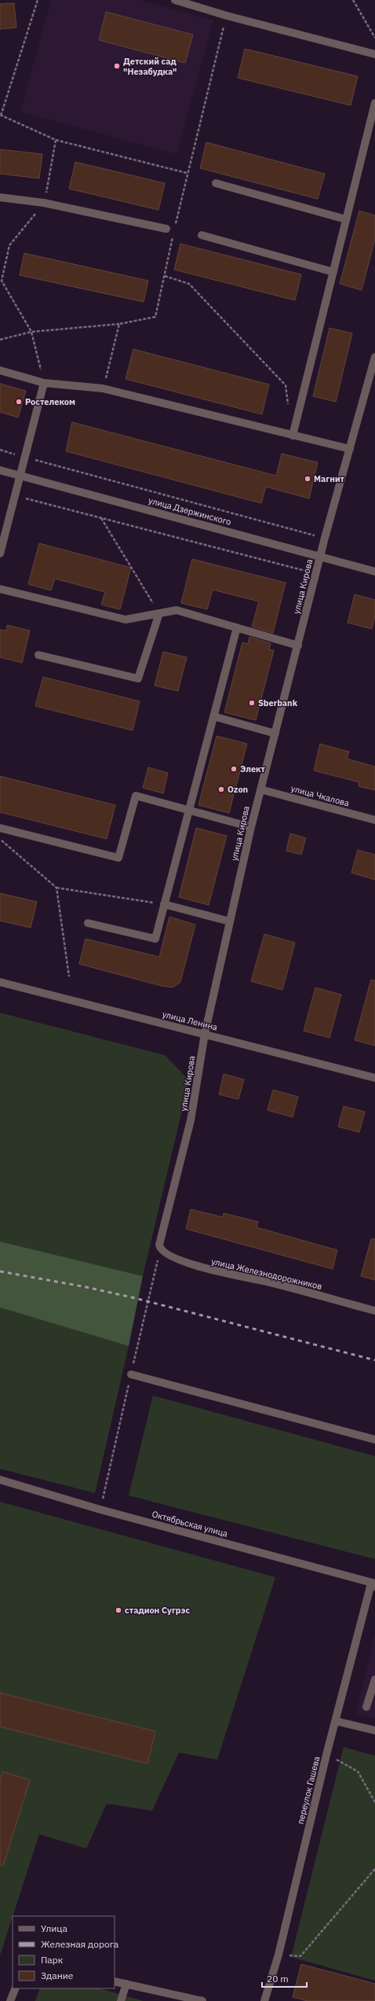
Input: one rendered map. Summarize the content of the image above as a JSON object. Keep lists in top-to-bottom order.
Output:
{
  "streets": {
    "street": [
      "улица Дзержинского",
      "улица Кирова",
      "улица Чкалова",
      "улица Ленина",
      "улица Железнодорожников",
      "Октябрьская улица",
      "переулок Гашева"
    ]
  },
  "crossings": [
    ["улица Дзержинского", "улица Кирова"],
    ["улица Кирова", "улица Чкалова"],
    ["улица Кирова", "улица Ленина"],
    ["улица Кирова", "улица Железнодорожников"],
    ["Октябрьская улица", "переулок Гашева"]
  ],
  "places": [
    "Детский сад \"Незабудка\"",
    "Ростелеком",
    "Магнит",
    "Sberbank",
    "Элект",
    "Ozon",
    "стадион Сугрэс"
  ],
  "legend": [
    "Улица",
    "Железная дорога",
    "Парк",
    "Здание"
  ],
  "scale_bar": "20 m"
}
